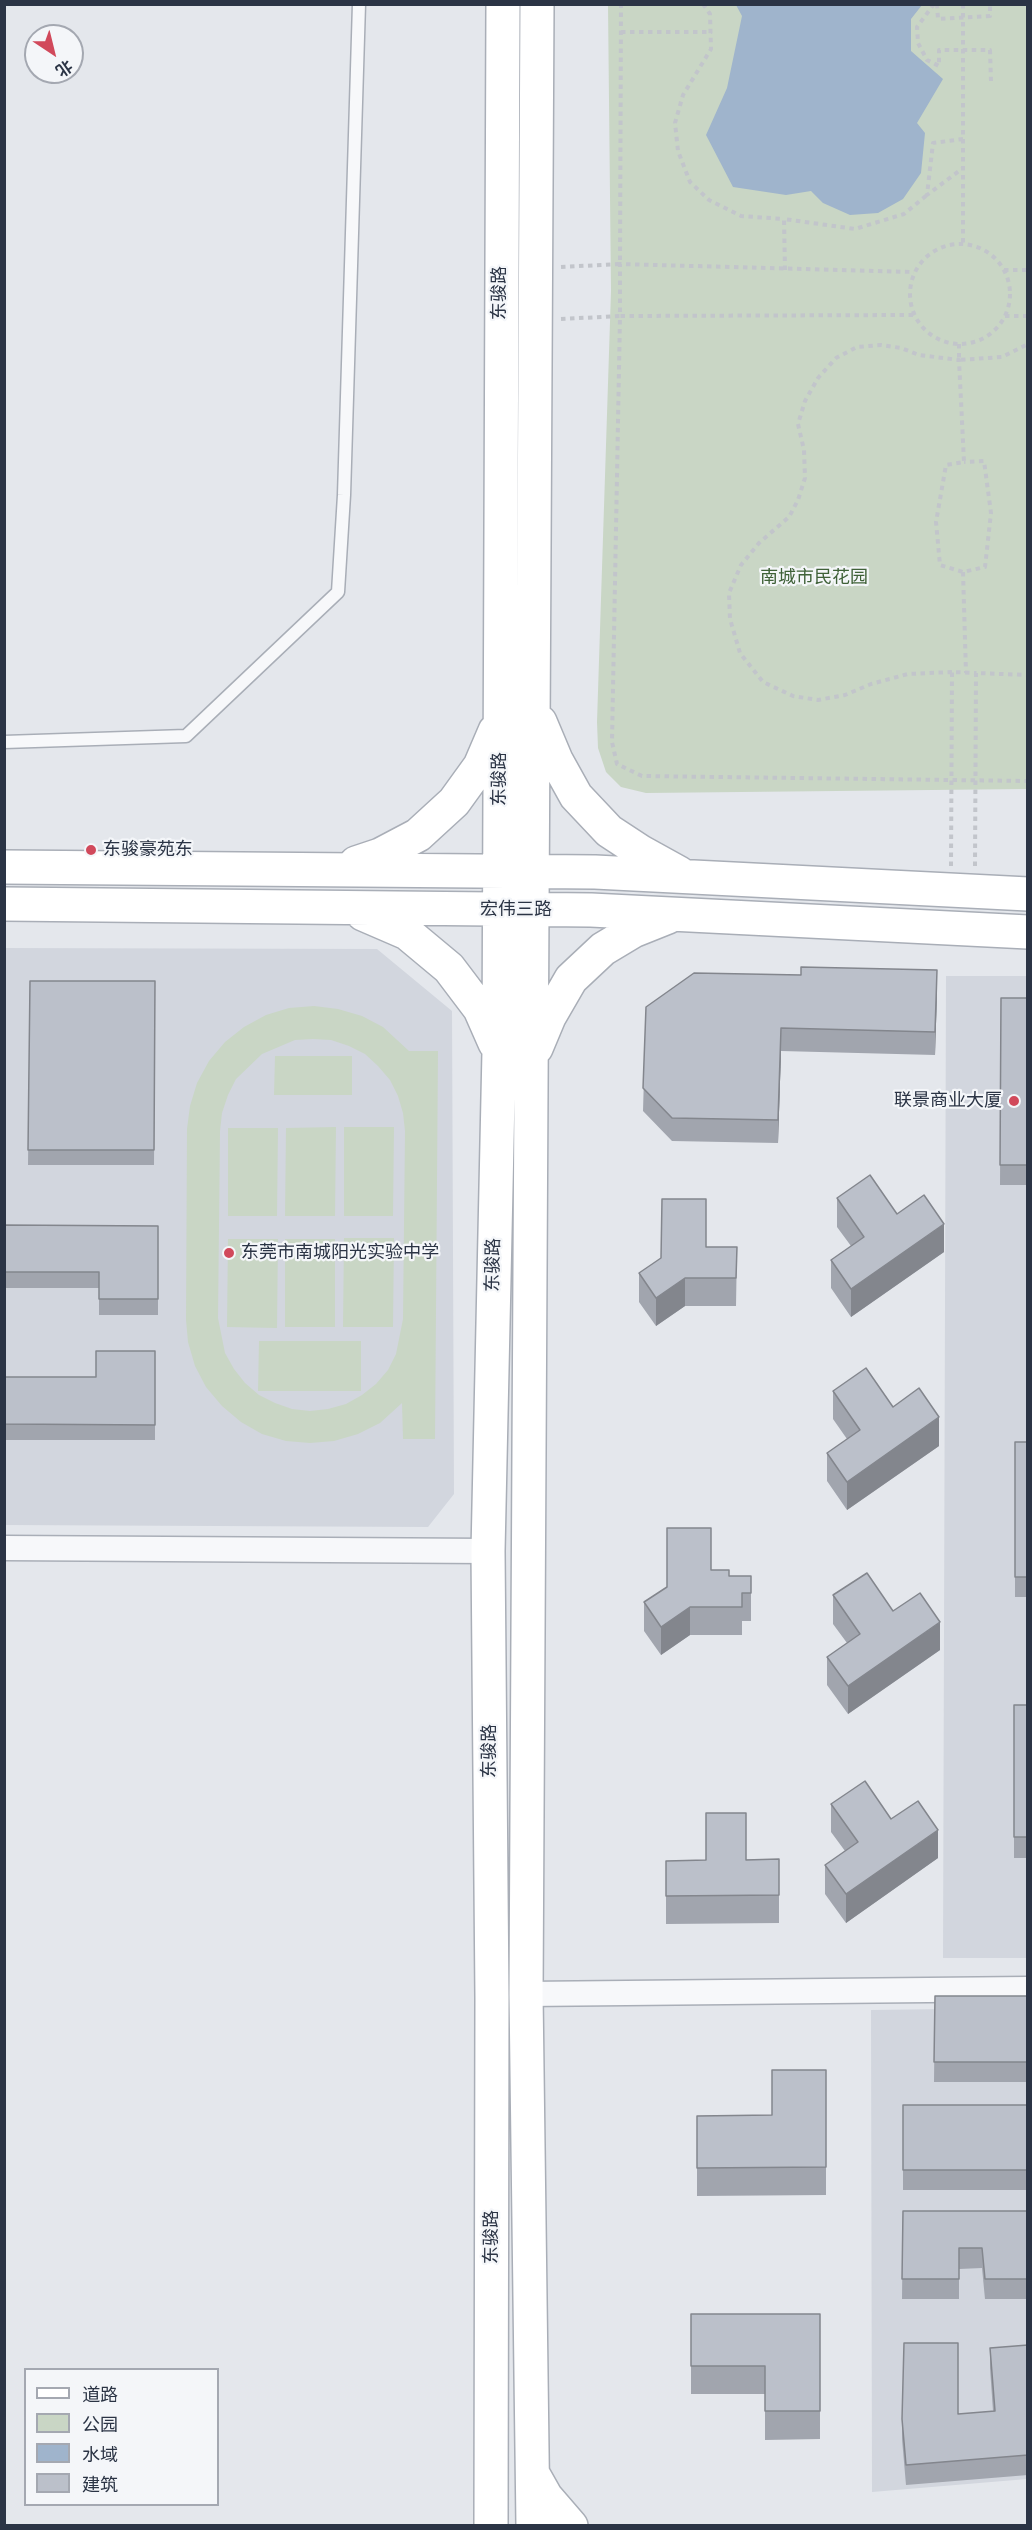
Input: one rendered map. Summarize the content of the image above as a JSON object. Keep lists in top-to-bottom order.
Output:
{
  "streets": {
    "street": ["东骏路", "宏伟三路"]
  },
  "crossings": [
    ["东骏路", "宏伟三路"]
  ],
  "parks": ["南城市民花园"],
  "places": ["东骏豪苑东", "联景商业大厦", "东莞市南城阳光实验中学"],
  "legend": [
    "道路",
    "公园",
    "水域",
    "建筑"
  ],
  "north": "bottom right"
}
